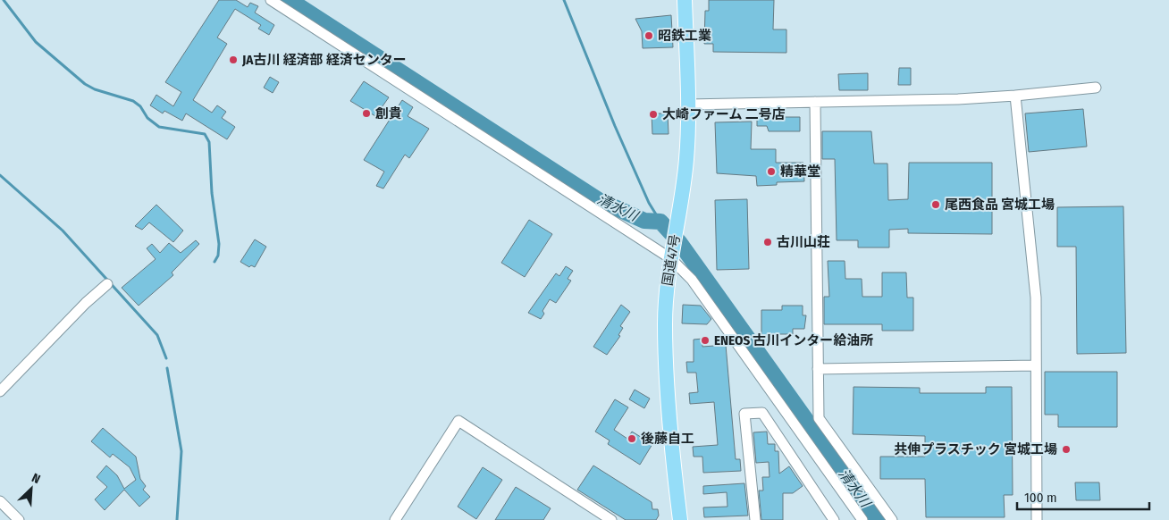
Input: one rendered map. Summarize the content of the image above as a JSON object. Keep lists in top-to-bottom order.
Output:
{
  "streets": {
    "highway": ["国道47号"]
  },
  "water": ["清水川"],
  "places": [
    "昭鉄工業",
    "JA古川 経済部 経済センター",
    "創貴",
    "大崎ファーム 二号店",
    "精華堂",
    "尾西食品 宮城工場",
    "古川山荘",
    "ENEOS 古川インター給油所",
    "後藤自工",
    "共伸プラスチック 宮城工場"
  ],
  "scale_bar": "100 m",
  "north": "top right"
}
